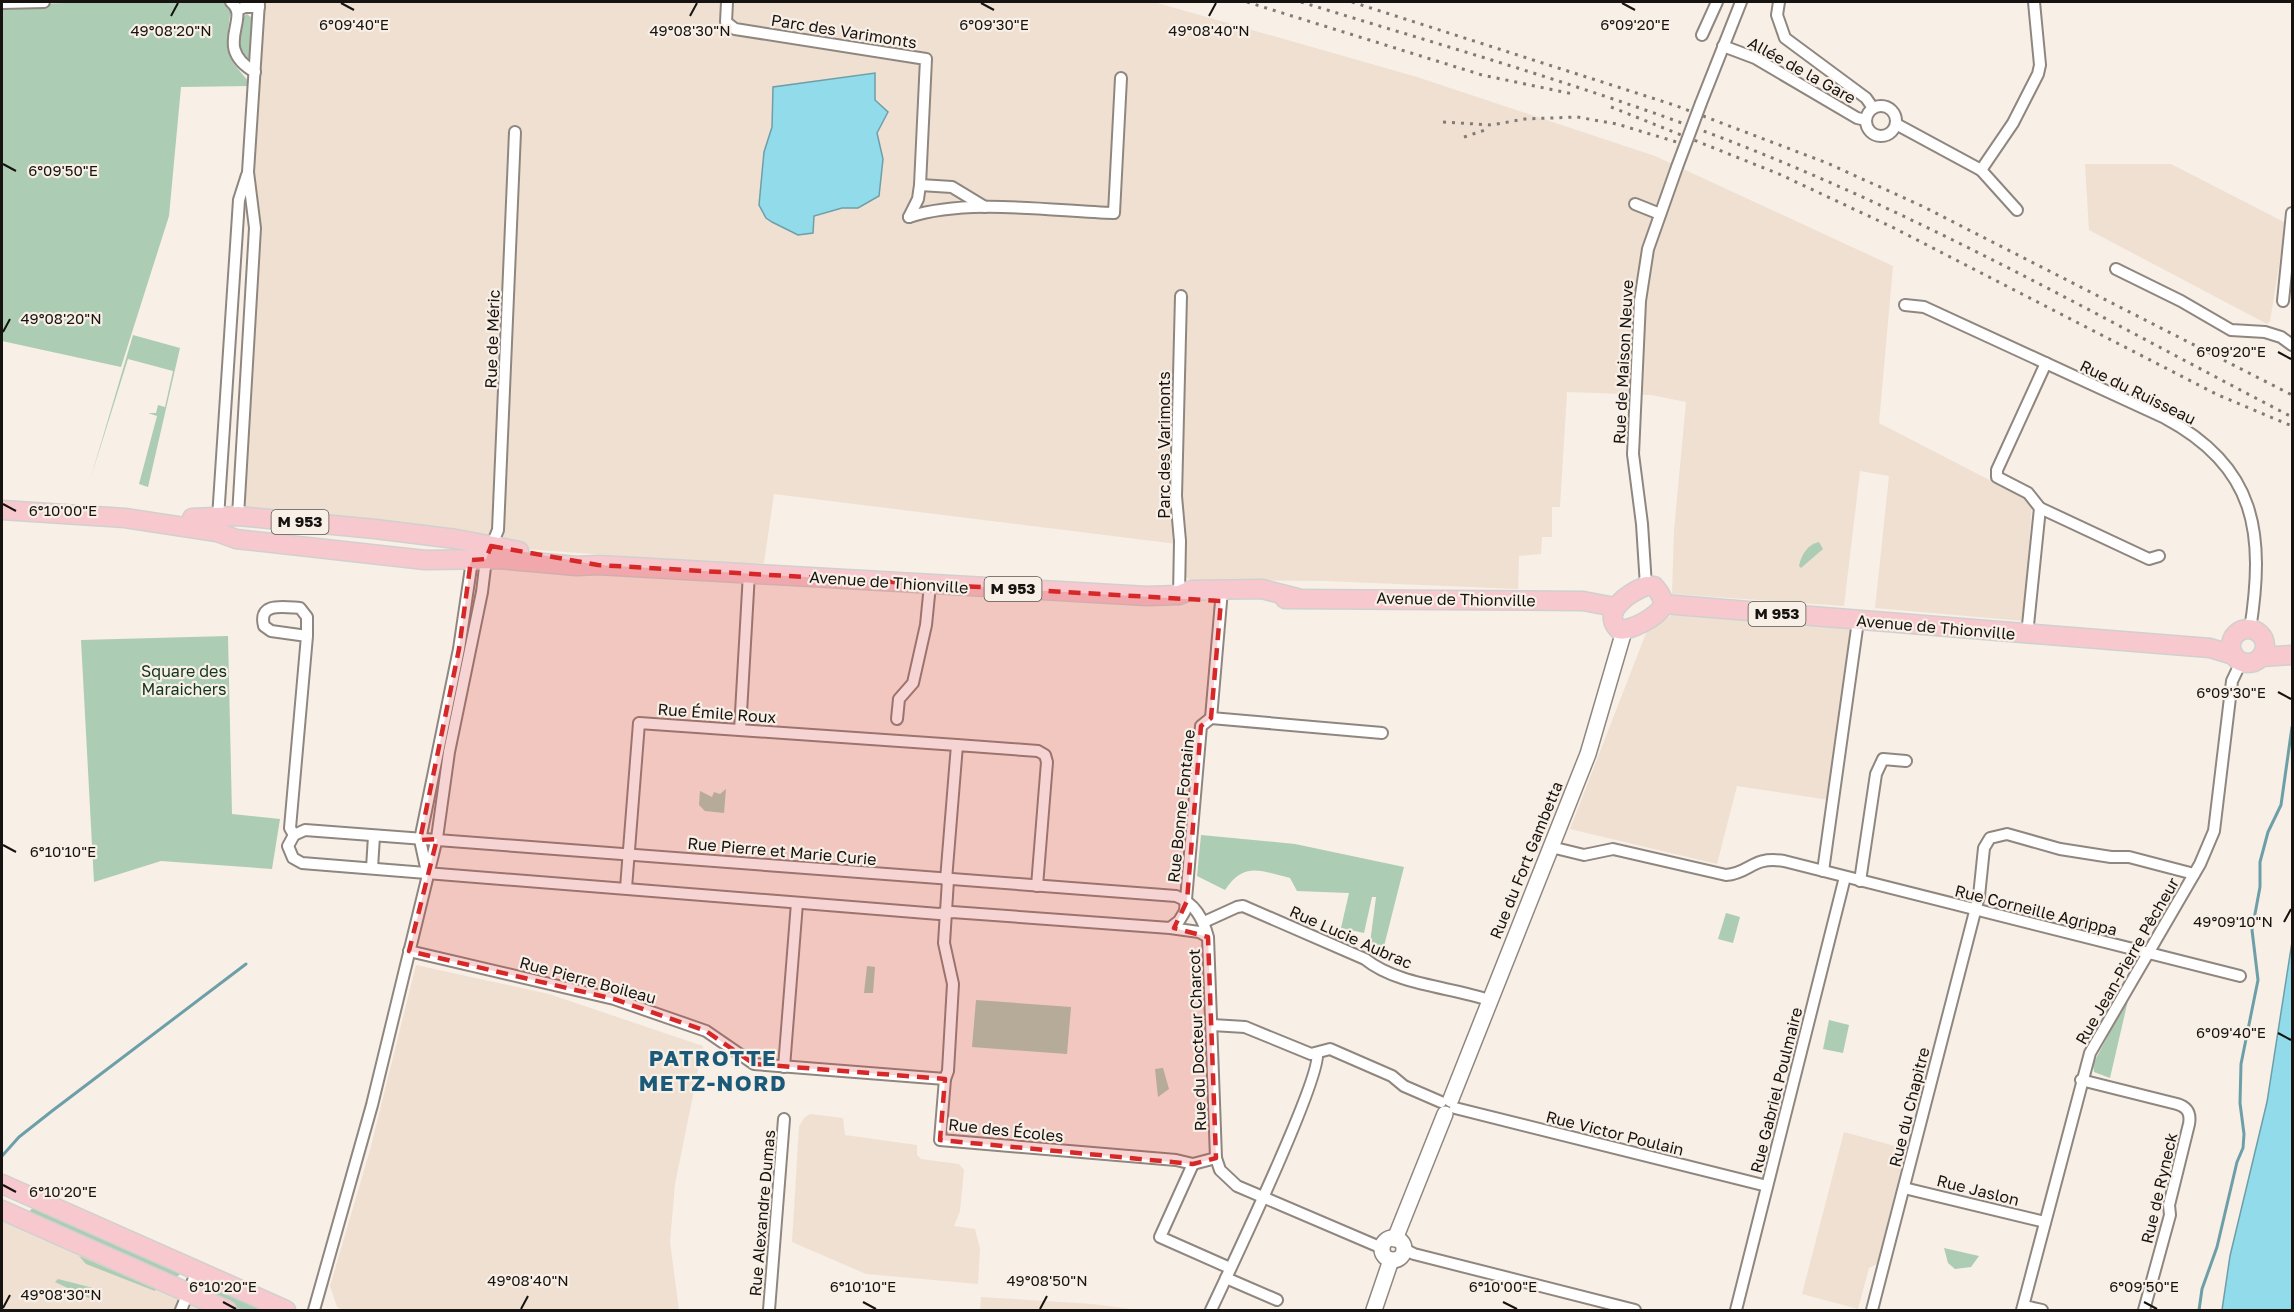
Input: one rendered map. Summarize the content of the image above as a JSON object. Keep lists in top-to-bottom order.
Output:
{
  "streets": {
    "main road": ["M 953", "Avenue de Thionville"],
    "street": [
      "Parc des Varimonts",
      "Allée de la Gare",
      "Rue de Méric",
      "Rue de Maison Neuve",
      "Rue du Ruisseau",
      "Rue Émile Roux",
      "Rue Bonne Fontaine",
      "Rue Pierre et Marie Curie",
      "Rue du Fort Gambetta",
      "Rue Corneille Agrippa",
      "Rue Lucie Aubrac",
      "Rue Jean-Pierre Pêcheur",
      "Rue Pierre Boileau",
      "Rue du Docteur Charcot",
      "Rue Gabriel Poulmaire",
      "Rue du Chapitre",
      "Rue des Écoles",
      "Rue Victor Poulain",
      "Rue de Ryneck",
      "Rue Jaslon",
      "Rue Alexandre Dumas"
    ]
  },
  "crossings": [
    ["Parc des Varimonts", "Avenue de Thionville"],
    ["Allée de la Gare", "Rue de Maison Neuve"],
    ["Rue de Méric", "Avenue de Thionville"],
    ["Avenue de Thionville", "Rue Bonne Fontaine"],
    ["Avenue de Thionville", "Rue Jean-Pierre Pêcheur"],
    ["Rue Émile Roux", "Rue Pierre et Marie Curie"],
    ["Rue Bonne Fontaine", "Rue Pierre et Marie Curie"],
    ["Rue du Fort Gambetta", "Rue Corneille Agrippa"],
    ["Rue du Fort Gambetta", "Rue Lucie Aubrac"],
    ["Rue du Fort Gambetta", "Rue Victor Poulain"],
    ["Rue Corneille Agrippa", "Rue Jean-Pierre Pêcheur"],
    ["Rue Corneille Agrippa", "Rue Gabriel Poulmaire"],
    ["Rue Corneille Agrippa", "Rue du Chapitre"],
    ["Rue Lucie Aubrac", "Rue du Docteur Charcot"],
    ["Rue Jean-Pierre Pêcheur", "Rue du Chapitre"],
    ["Rue Jean-Pierre Pêcheur", "Rue de Ryneck"],
    ["Rue Jean-Pierre Pêcheur", "Rue Jaslon"],
    ["Rue du Docteur Charcot", "Rue des Écoles"],
    ["Rue du Docteur Charcot", "Rue Victor Poulain"],
    ["Rue Gabriel Poulmaire", "Rue Victor Poulain"],
    ["Rue du Chapitre", "Rue Jaslon"]
  ],
  "districts": ["PATROTTE METZ-NORD"],
  "parks": ["Square des Maraichers"],
  "coordinates": [
    "6°09'30\"E",
    "6°09'20\"E",
    "6°09'40\"E",
    "49°08'20\"N",
    "49°08'30\"N",
    "49°08'40\"N",
    "6°09'50\"E",
    "6°10'00\"E",
    "6°10'10\"E",
    "49°09'10\"N",
    "6°10'20\"E",
    "49°08'50\"N"
  ]
}
